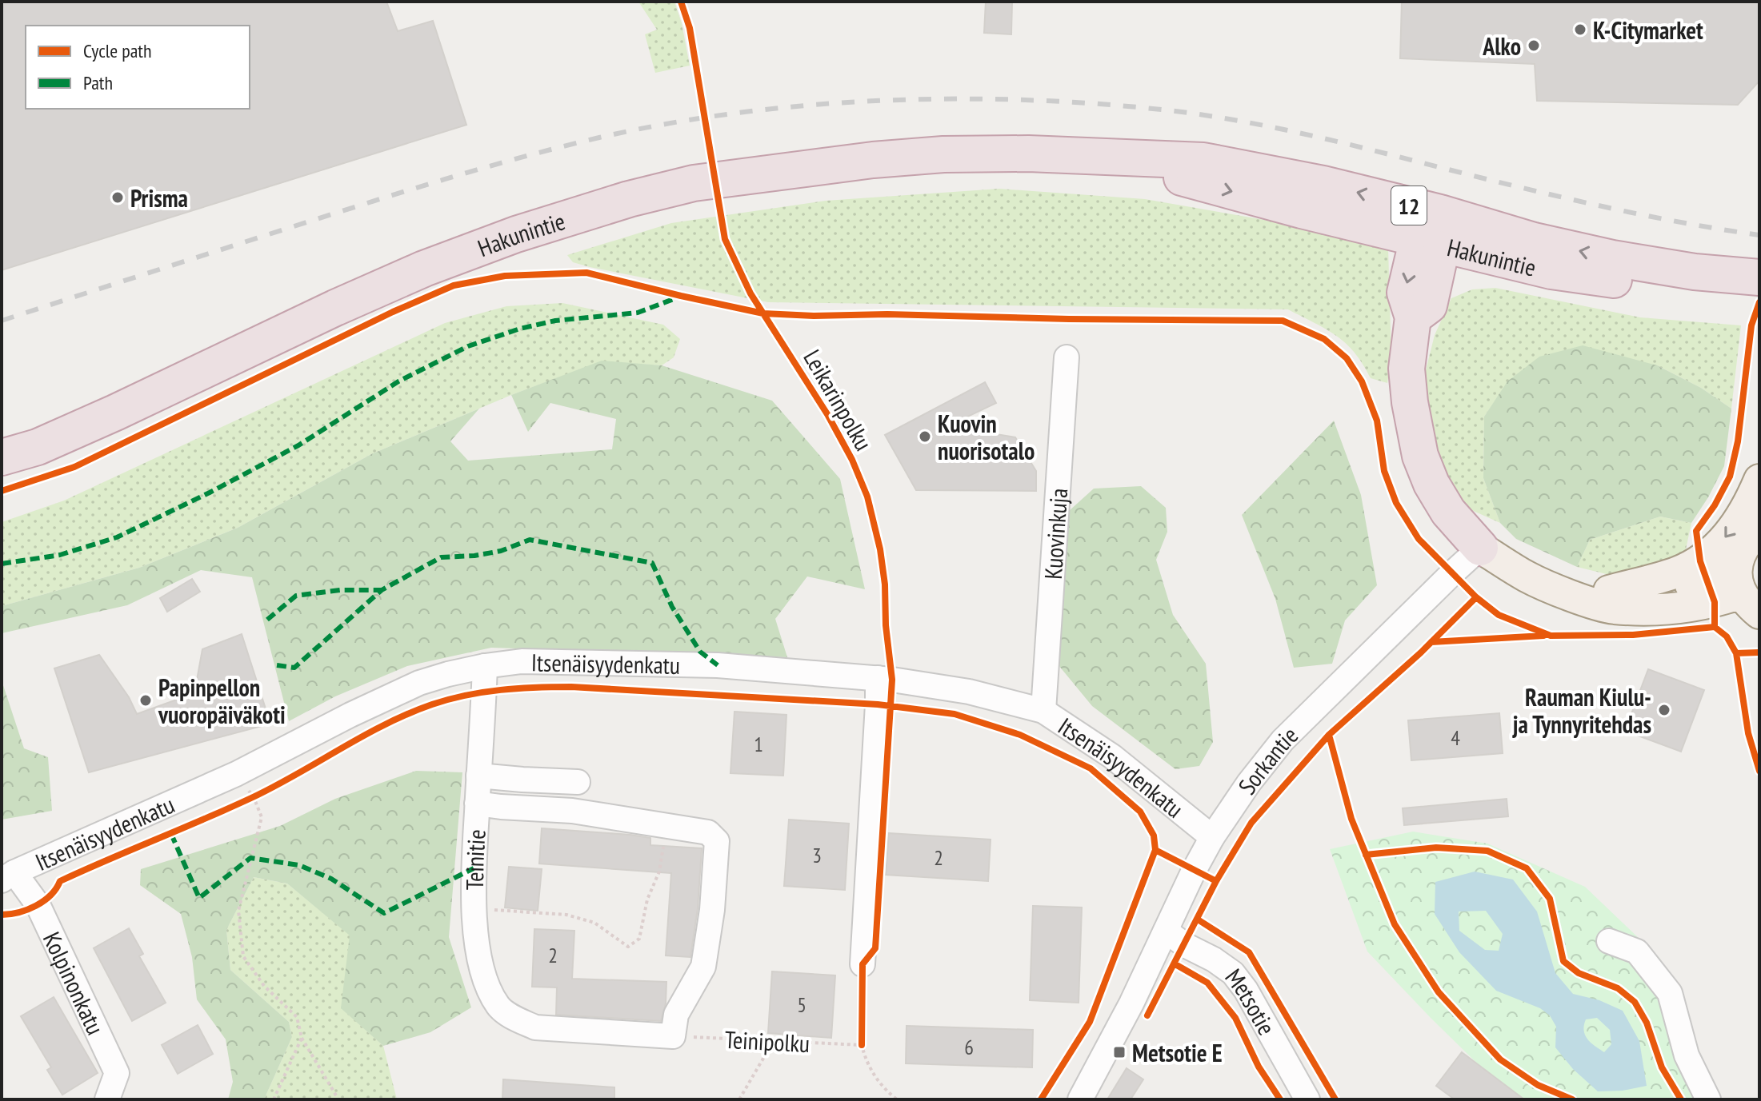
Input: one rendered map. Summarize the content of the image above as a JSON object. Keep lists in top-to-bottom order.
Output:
{
  "streets": {
    "highway": ["12", "Hakunintie"],
    "street": [
      "Kuovinkuja",
      "Itsenäisyydenkatu",
      "Sorkantie",
      "Teinitie",
      "Kolpinonkatu",
      "Metsotie"
    ],
    "path": ["Teinipolku"],
    "cycle path": ["Leikarinpolku"]
  },
  "crossings": [
    ["Kuovinkuja", "Itsenäisyydenkatu"],
    ["Itsenäisyydenkatu", "Sorkantie"],
    ["Itsenäisyydenkatu", "Teinitie"],
    ["Itsenäisyydenkatu", "Kolpinonkatu"],
    ["Sorkantie", "Metsotie"],
    ["Teinitie", "Teinipolku"]
  ],
  "places": {
    "other": [
      "K-Citymarket",
      "Alko",
      "Prisma",
      "Kuovin nuorisotalo",
      "Papinpellon vuoropäiväkoti",
      "Rauman Kiulu- ja Tynnyritehdas"
    ],
    "transit": ["Metsotie E"]
  },
  "house_numbers": [
    "4",
    "1",
    "3",
    "2",
    "2",
    "5",
    "6"
  ],
  "legend": ["Cycle path", "Path"]
}
